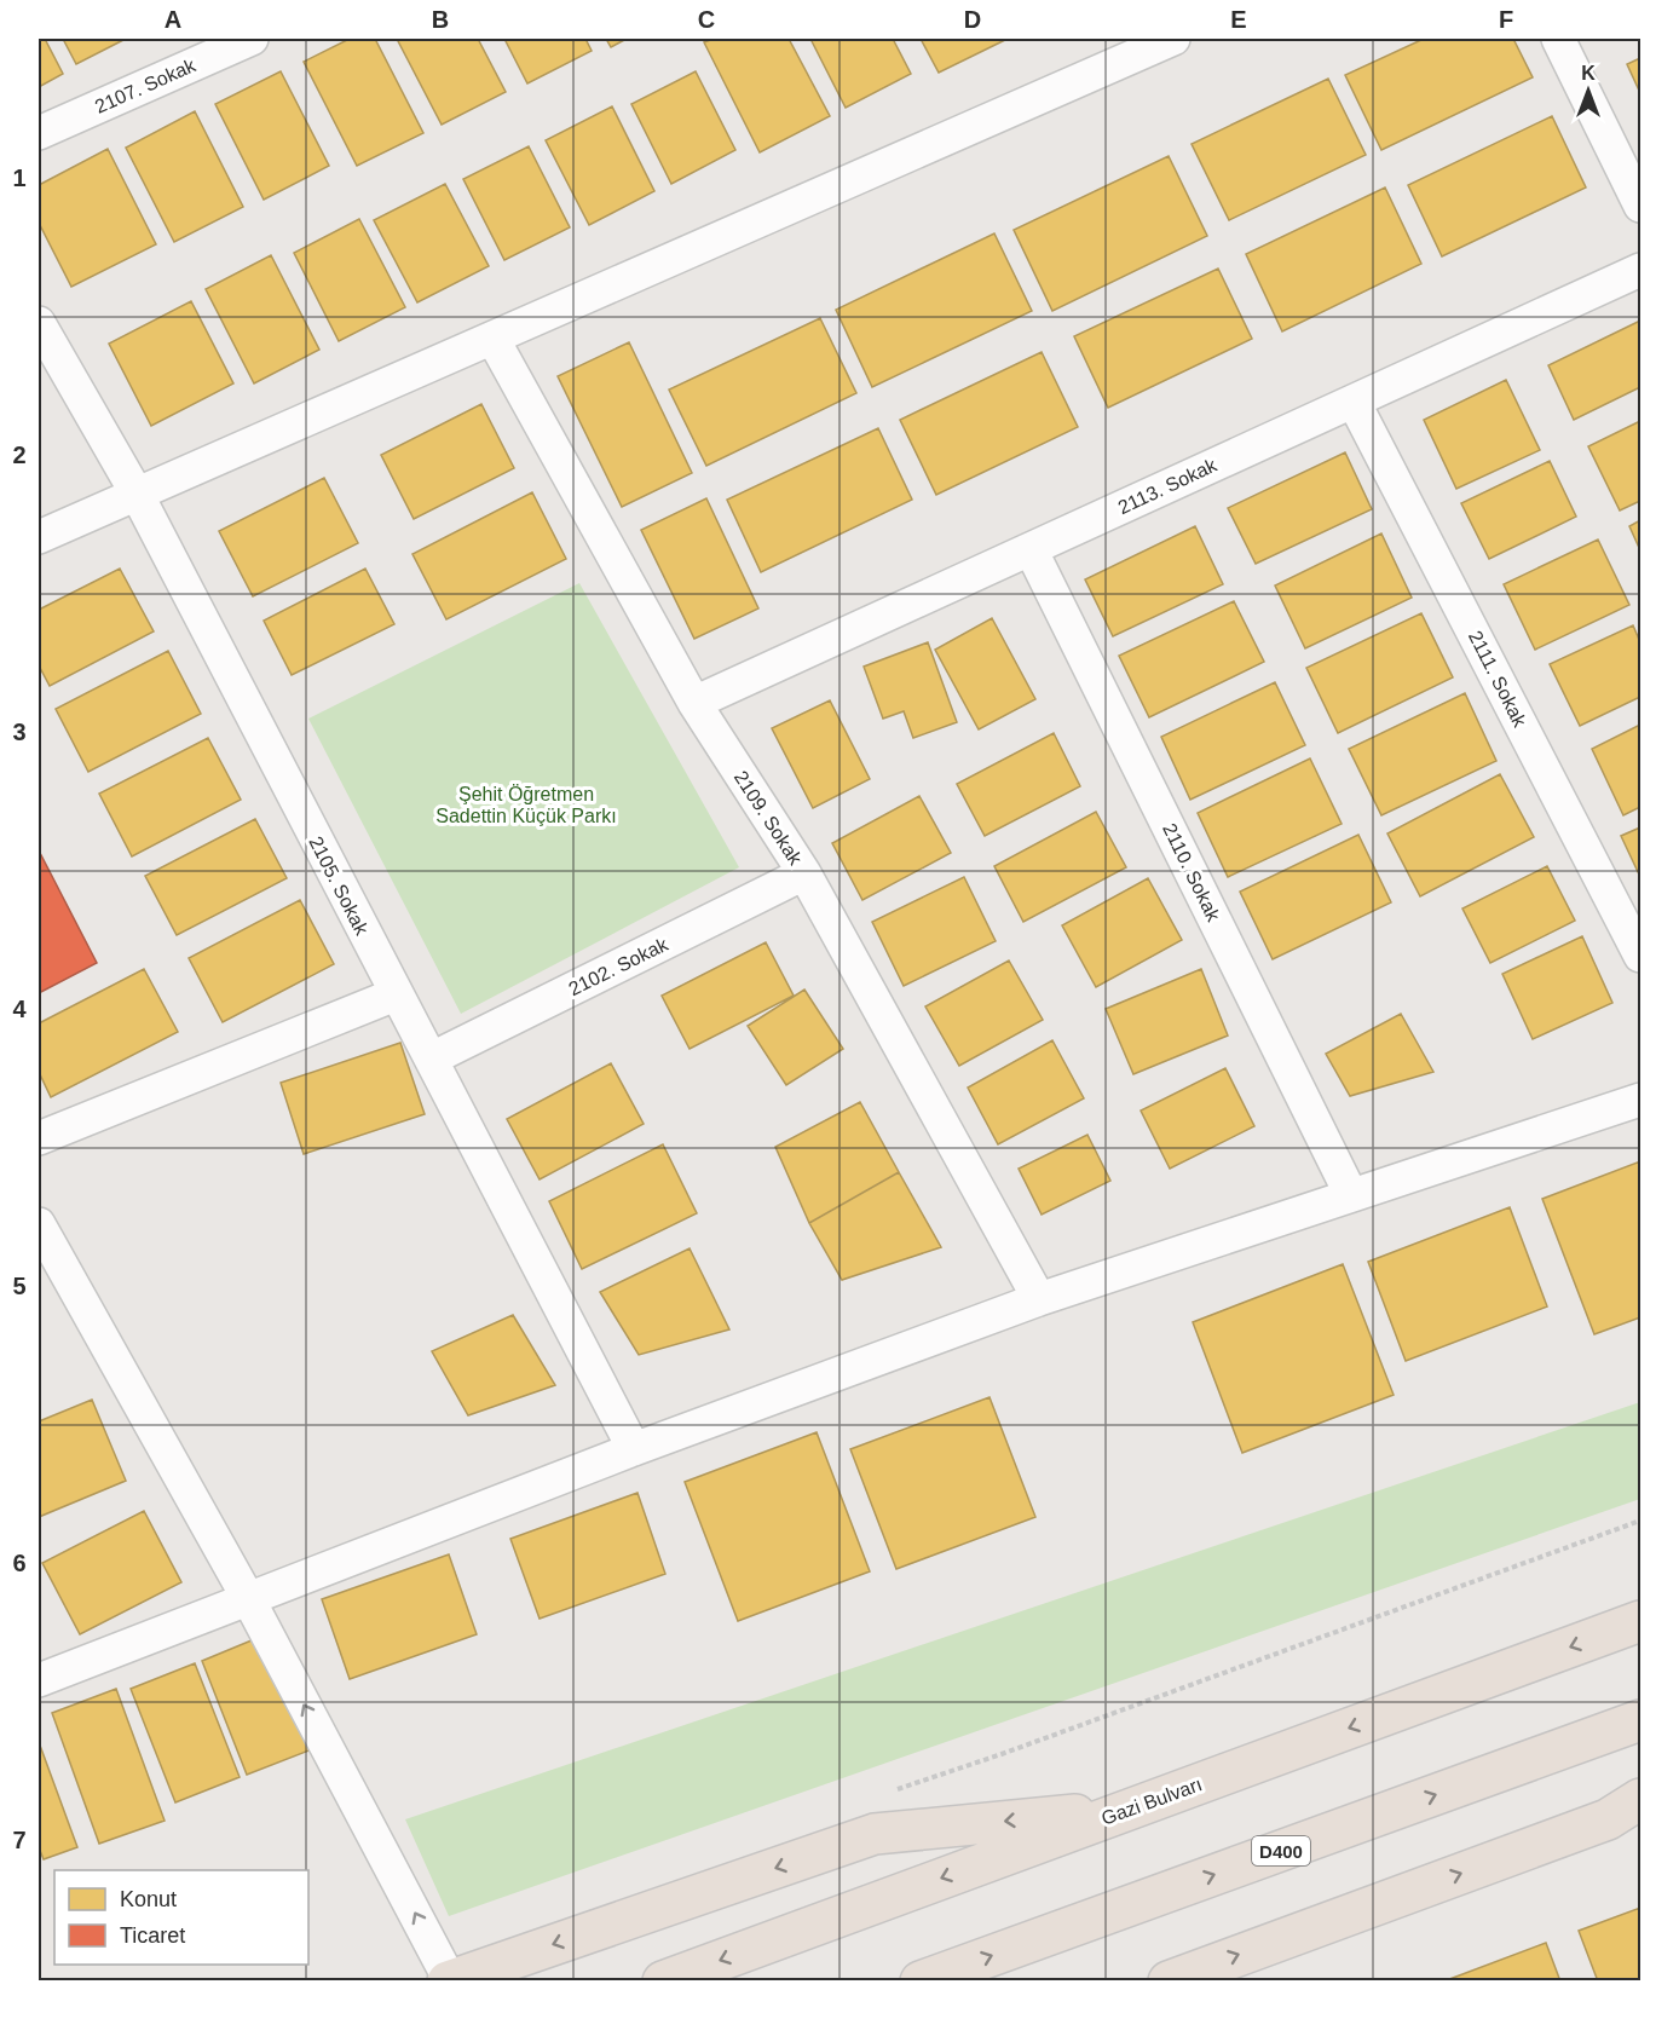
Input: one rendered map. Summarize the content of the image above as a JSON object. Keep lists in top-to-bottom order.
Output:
{
  "streets": {
    "highway": ["Gazi Bulvarı", "D400"],
    "street": [
      "2107. Sokak",
      "2113. Sokak",
      "2111. Sokak",
      "2109. Sokak",
      "2110. Sokak",
      "2105. Sokak",
      "2102. Sokak"
    ]
  },
  "crossings": [
    ["2113. Sokak", "2111. Sokak"],
    ["2113. Sokak", "2109. Sokak"],
    ["2113. Sokak", "2110. Sokak"],
    ["2109. Sokak", "2102. Sokak"],
    ["2105. Sokak", "2102. Sokak"]
  ],
  "parks": ["Şehit Öğretmen Sadettin Küçük Parkı"],
  "legend": ["Konut", "Ticaret"],
  "north": "top",
  "grid": {
    "columns": [
      "A",
      "B",
      "C",
      "D",
      "E",
      "F"
    ],
    "rows": [
      "1",
      "2",
      "3",
      "4",
      "5",
      "6",
      "7"
    ]
  }
}
